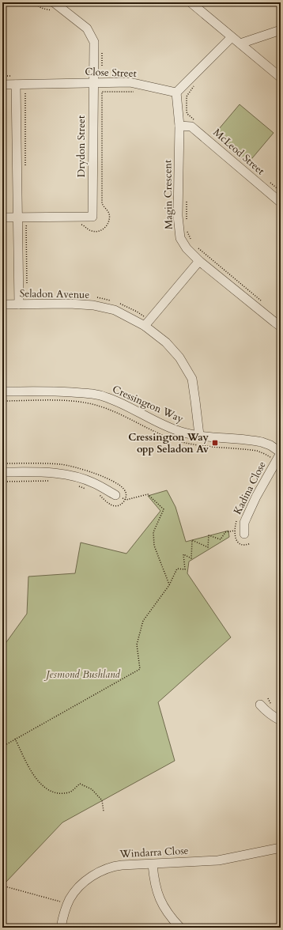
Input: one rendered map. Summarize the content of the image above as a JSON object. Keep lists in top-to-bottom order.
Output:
{
  "streets": {
    "street": [
      "Close Street",
      "Drydon Street",
      "McLeod Street",
      "Magin Crescent",
      "Seladon Avenue",
      "Cressington Way",
      "Kadina Close",
      "Windarra Close"
    ]
  },
  "crossings": [
    ["Close Street", "Drydon Street"],
    ["Close Street", "Magin Crescent"],
    ["McLeod Street", "Magin Crescent"],
    ["Seladon Avenue", "Cressington Way"],
    ["Cressington Way", "Kadina Close"]
  ],
  "parks": ["Jesmond Bushland"],
  "places": {
    "transit": ["Cressington Way opp Seladon Av"]
  }
}
